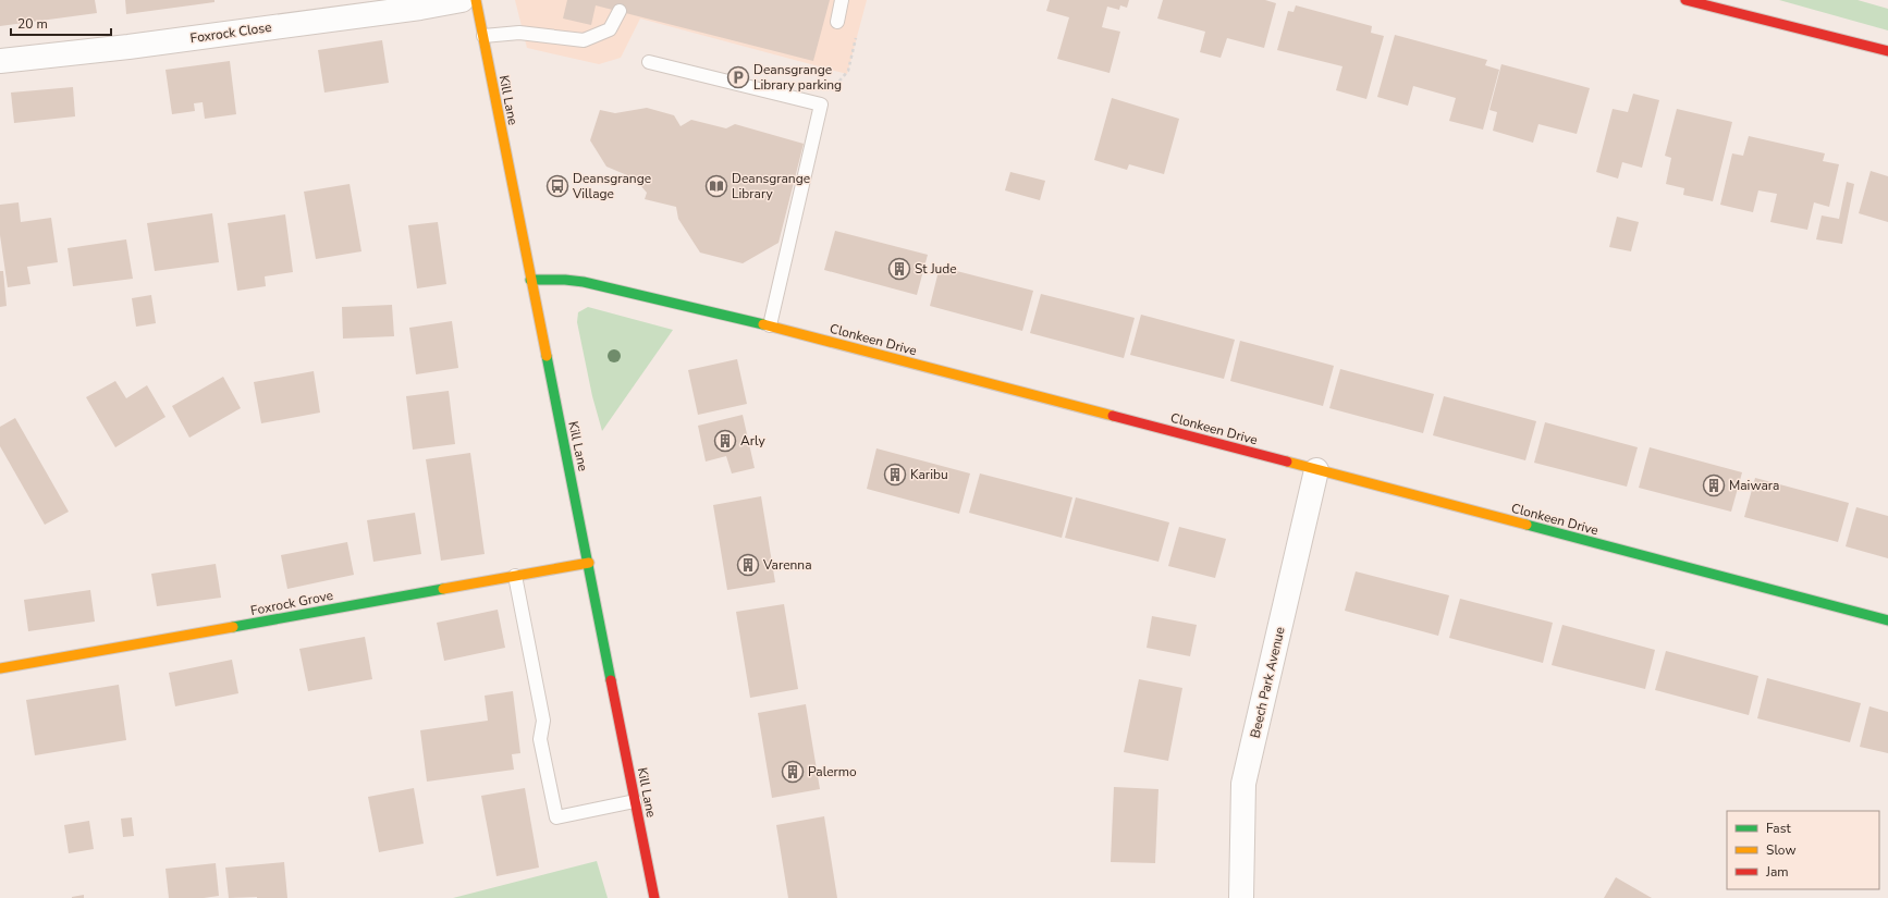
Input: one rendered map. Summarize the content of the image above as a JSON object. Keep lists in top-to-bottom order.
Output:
{
  "streets": {
    "street": [
      "Foxrock Close",
      "Kill Lane",
      "Clonkeen Drive",
      "Foxrock Grove",
      "Beech Park Avenue"
    ]
  },
  "crossings": [
    ["Kill Lane", "Clonkeen Drive"],
    ["Kill Lane", "Foxrock Grove"],
    ["Clonkeen Drive", "Beech Park Avenue"]
  ],
  "places": {
    "parking": ["Deansgrange Library parking"],
    "bus stop": ["Deansgrange Village"],
    "library": ["Deansgrange Library"],
    "building": [
      "St Jude",
      "Arly",
      "Karibu",
      "Maiwara",
      "Varenna",
      "Palermo"
    ]
  },
  "legend": ["Fast", "Slow", "Jam"],
  "scale_bar": "20 m"
}
